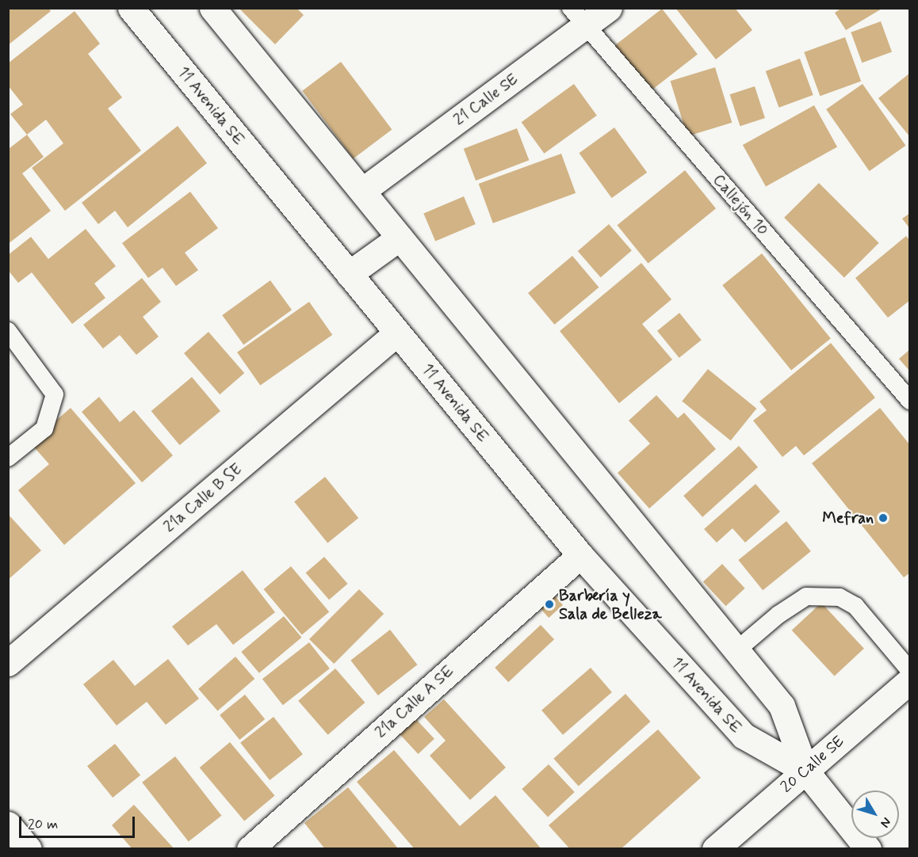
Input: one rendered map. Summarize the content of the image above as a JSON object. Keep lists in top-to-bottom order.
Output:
{
  "streets": {
    "street": [
      "21 Calle SE",
      "11 Avenida SE",
      "21a Calle B SE",
      "21a Calle A SE",
      "20 Calle SE"
    ],
    "lane": ["Callejón 10"]
  },
  "crossings": [
    ["21 Calle SE", "11 Avenida SE"],
    ["21 Calle SE", "Callejón 10"],
    ["11 Avenida SE", "21a Calle B SE"],
    ["11 Avenida SE", "21a Calle A SE"],
    ["11 Avenida SE", "20 Calle SE"]
  ],
  "places": ["Mefran", "Barbería y Sala de Belleza"],
  "scale_bar": "20 m",
  "north": "bottom right"
}
